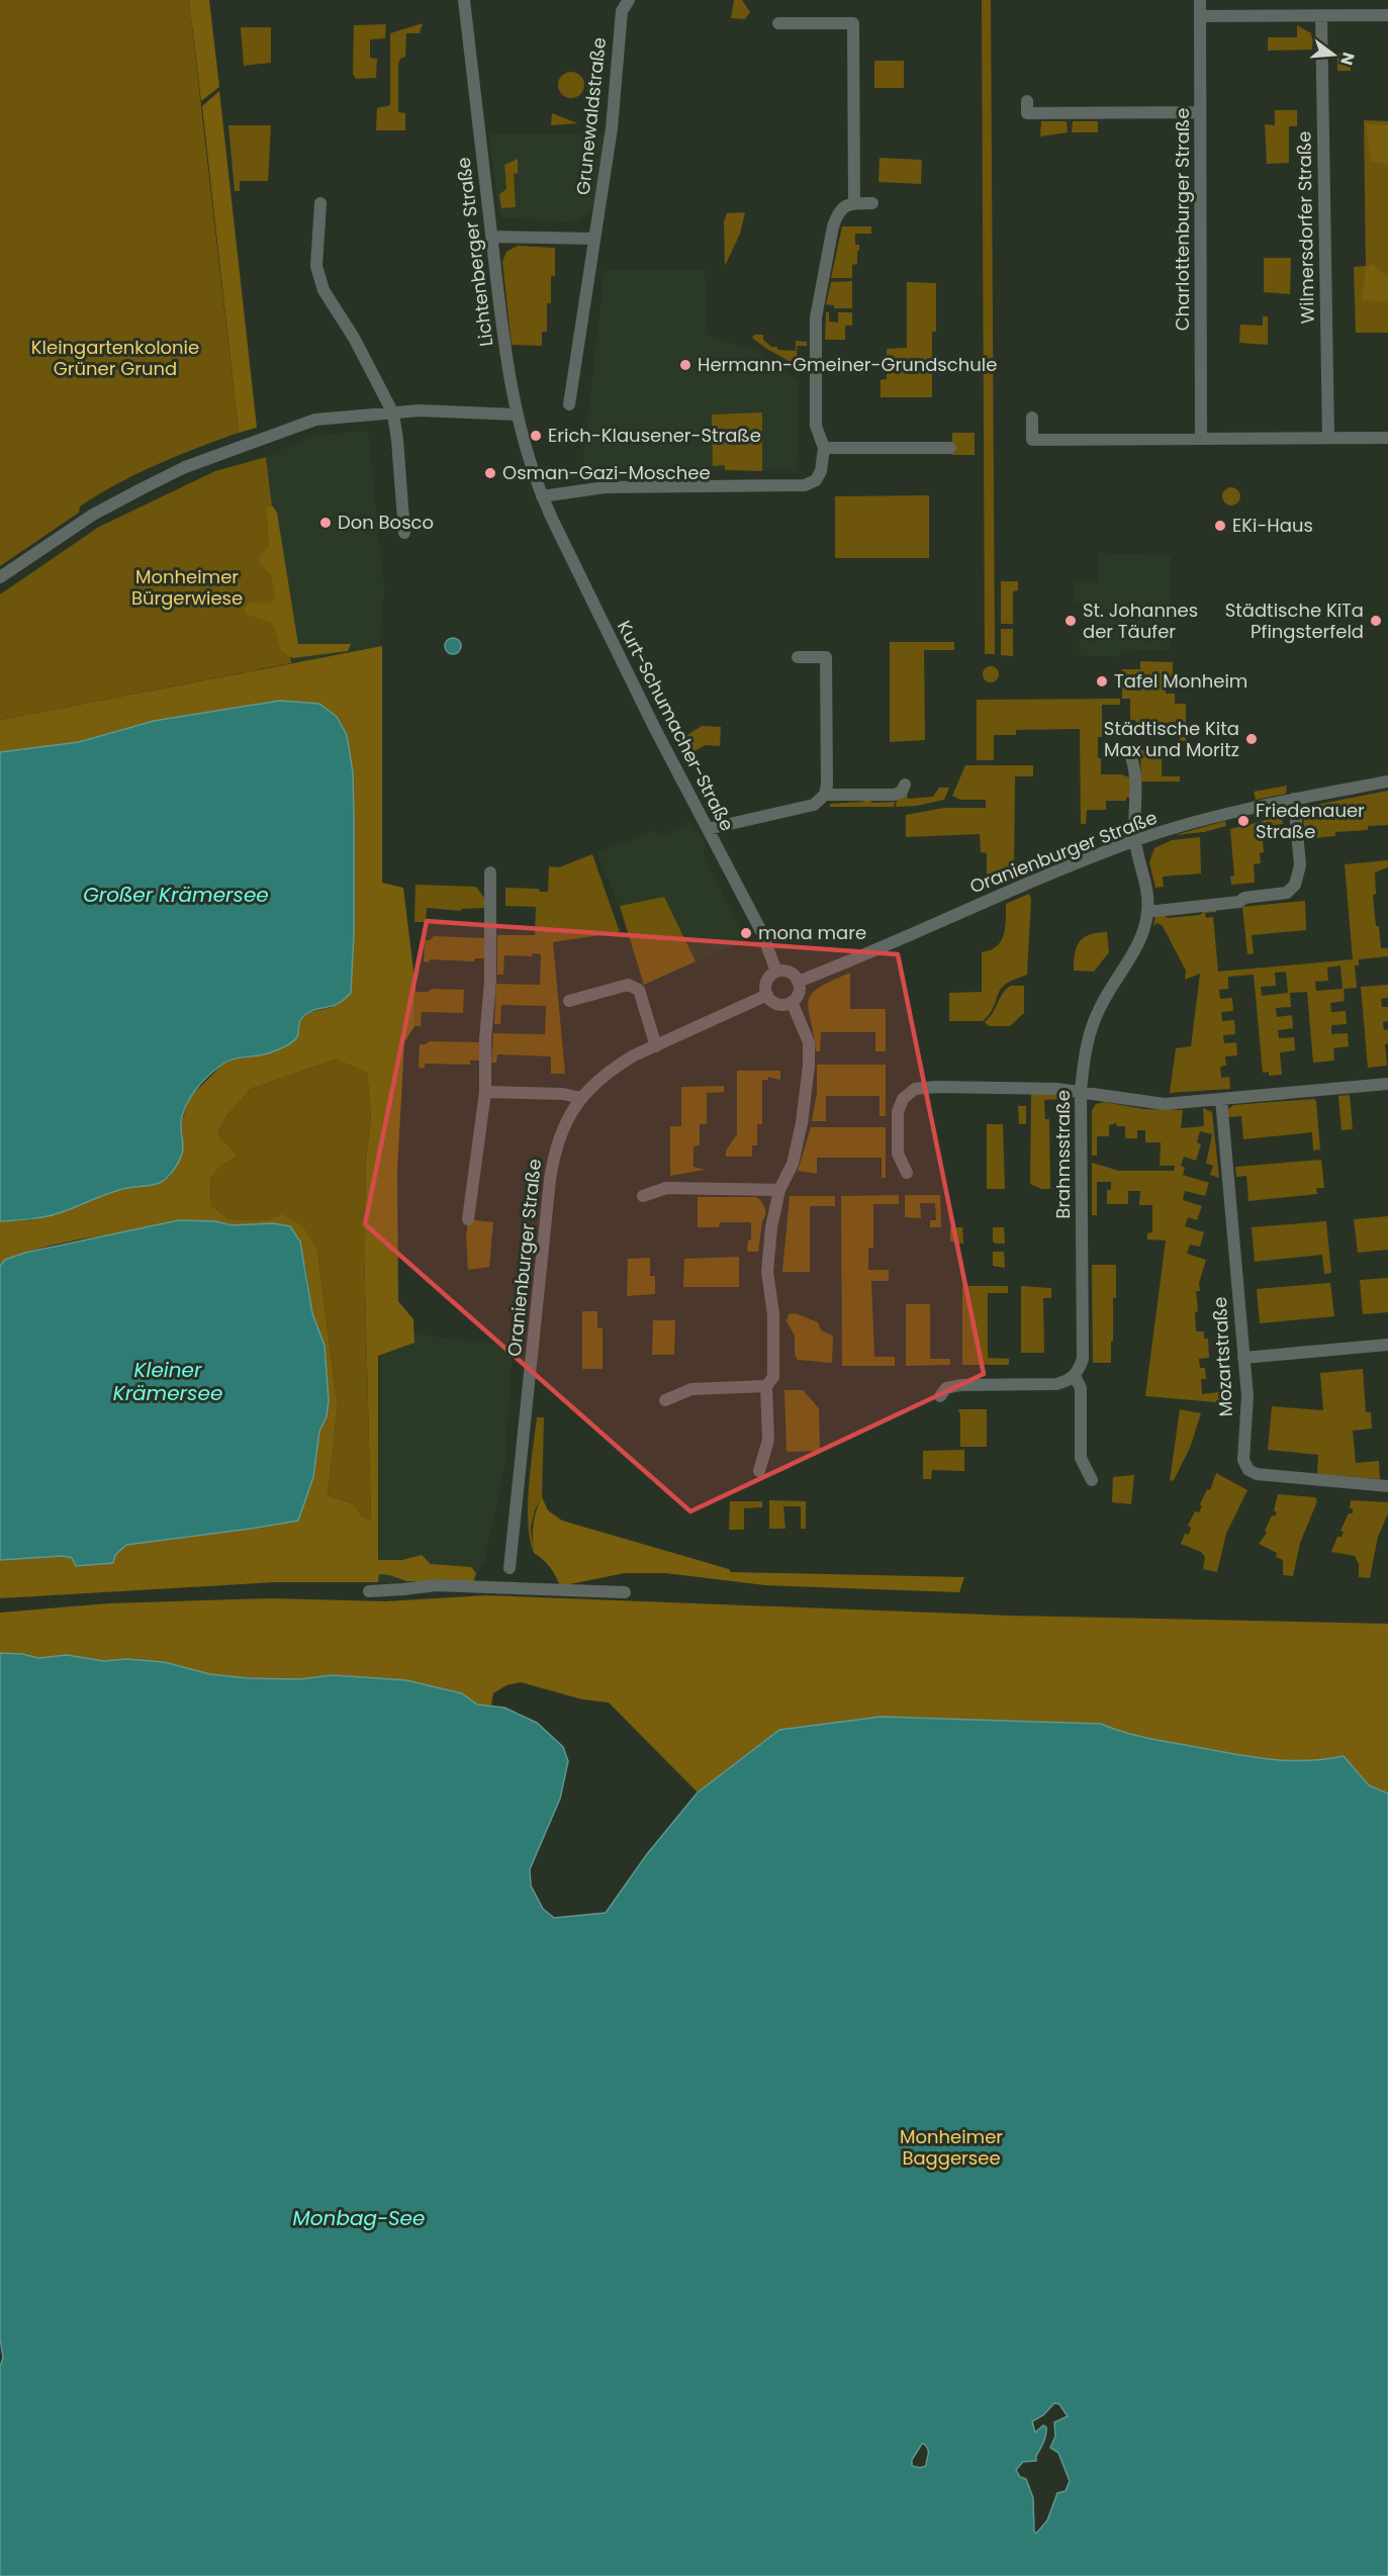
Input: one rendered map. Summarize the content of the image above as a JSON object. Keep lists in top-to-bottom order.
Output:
{
  "streets": {
    "street": [
      "Grunewaldstraße",
      "Charlottenburger Straße",
      "Wilmersdorfer Straße",
      "Lichtenberger Straße",
      "Kurt-Schumacher-Straße",
      "Oranienburger Straße",
      "Brahmsstraße",
      "Mozartstraße"
    ]
  },
  "crossings": [
    ["Lichtenberger Straße", "Kurt-Schumacher-Straße"],
    ["Kurt-Schumacher-Straße", "Oranienburger Straße"],
    ["Oranienburger Straße", "Brahmsstraße"]
  ],
  "water": ["Großer Krämersee", "Kleiner Krämersee", "Monbag-See"],
  "parks": ["Kleingartenkolonie Grüner Grund", "Monheimer Bürgerwiese", "Monheimer Baggersee"],
  "places": [
    "Hermann-Gmeiner-Grundschule",
    "Erich-Klausener-Straße",
    "Osman-Gazi-Moschee",
    "Don Bosco",
    "EKi-Haus",
    "St. Johannes der Täufer",
    "Städtische KiTa Pfingsterfeld",
    "Tafel Monheim",
    "Städtische Kita Max und Moritz",
    "Friedenauer Straße",
    "mona mare"
  ],
  "north": "right"
}
